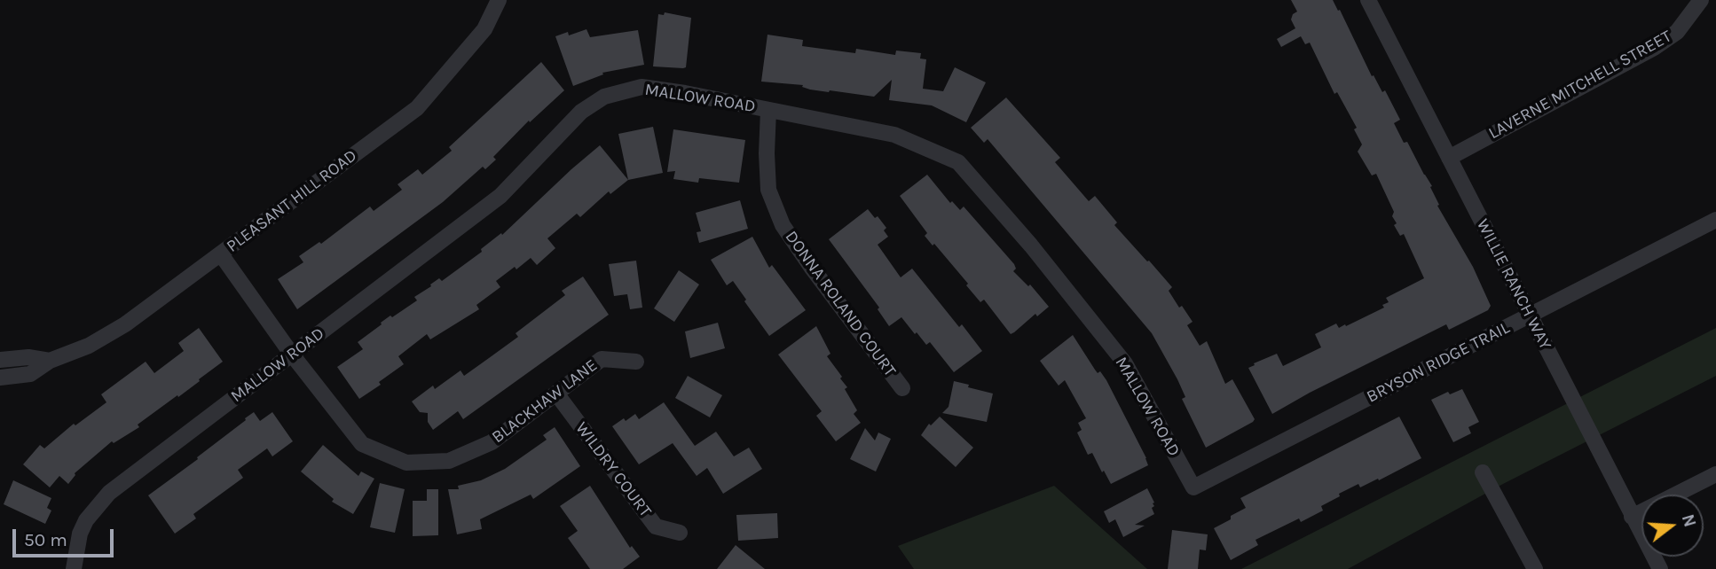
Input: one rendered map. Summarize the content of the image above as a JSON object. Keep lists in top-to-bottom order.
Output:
{
  "streets": {
    "street": [
      "LAVERNE MITCHELL STREET",
      "MALLOW ROAD",
      "PLEASANT HILL ROAD",
      "WILLIE RANCH WAY",
      "DONNA ROLAND COURT",
      "BRYSON RIDGE TRAIL",
      "BLACKHAW LANE",
      "WILDRY COURT"
    ]
  },
  "crossings": [
    ["LAVERNE MITCHELL STREET", "WILLIE RANCH WAY"],
    ["MALLOW ROAD", "DONNA ROLAND COURT"],
    ["MALLOW ROAD", "BRYSON RIDGE TRAIL"],
    ["MALLOW ROAD", "BLACKHAW LANE"],
    ["PLEASANT HILL ROAD", "BLACKHAW LANE"],
    ["WILLIE RANCH WAY", "BRYSON RIDGE TRAIL"],
    ["BLACKHAW LANE", "WILDRY COURT"]
  ],
  "scale_bar": "50 m",
  "north": "right"
}
